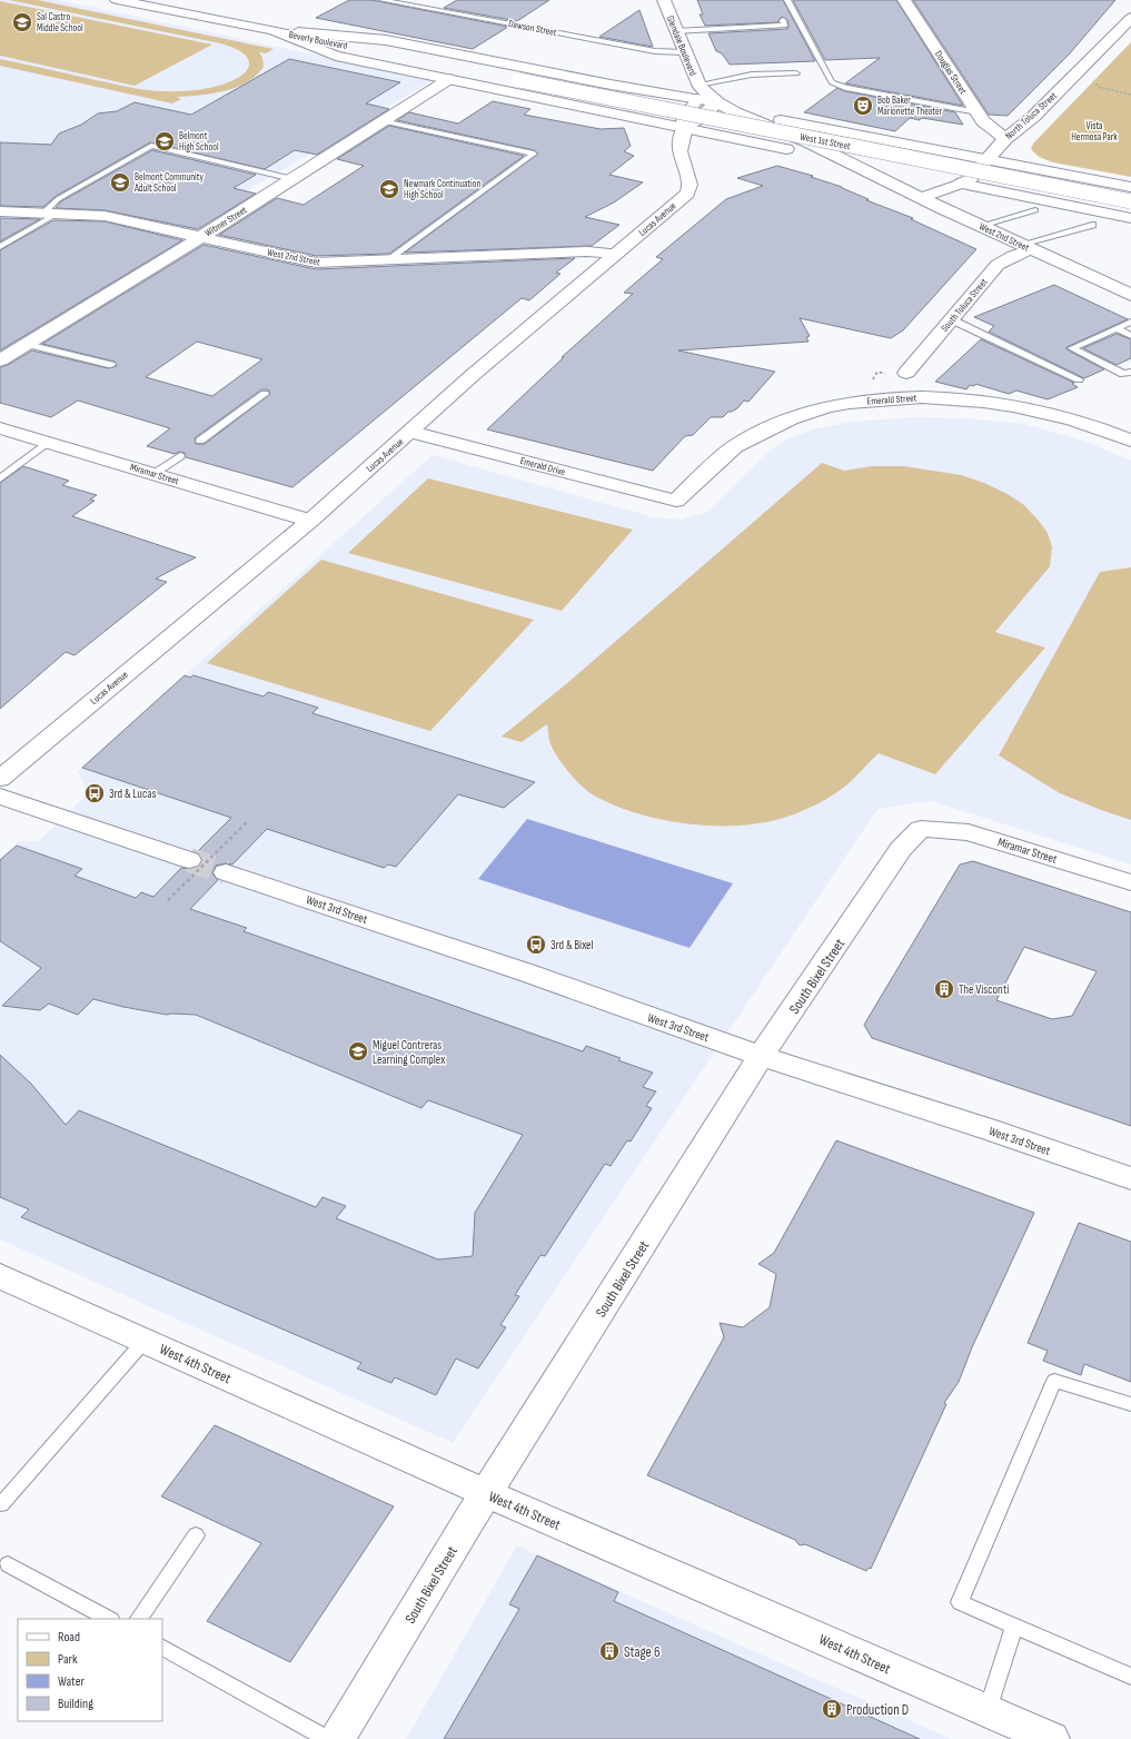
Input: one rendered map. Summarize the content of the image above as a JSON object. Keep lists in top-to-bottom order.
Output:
{
  "streets": {
    "street": [
      "Beverly Boulevard",
      "Glendale Boulevard",
      "Douglas Street",
      "North Toluca Street",
      "West 1st Street",
      "Lucas Avenue",
      "Witmer Street",
      "West 2nd Street",
      "South Toluca Street",
      "Emerald Street",
      "Emerald Drive",
      "Miramar Street",
      "West 3rd Street",
      "South Bixel Street",
      "West 4th Street"
    ],
    "lane": ["Dawson Street"]
  },
  "crossings": [
    ["Dawson Street", "Glendale Boulevard"],
    ["Beverly Boulevard", "West 1st Street"],
    ["Glendale Boulevard", "West 2nd Street"],
    ["Douglas Street", "North Toluca Street"],
    ["North Toluca Street", "West 2nd Street"],
    ["Lucas Avenue", "West 2nd Street"],
    ["Lucas Avenue", "Emerald Drive"],
    ["Lucas Avenue", "Miramar Street"],
    ["Witmer Street", "West 2nd Street"],
    ["West 2nd Street", "South Toluca Street"],
    ["Emerald Street", "Emerald Drive"],
    ["Miramar Street", "South Bixel Street"],
    ["West 3rd Street", "South Bixel Street"],
    ["South Bixel Street", "West 4th Street"]
  ],
  "parks": ["Vista Hermosa Park"],
  "places": {
    "school or university": [
      "Sal Castro Middle School",
      "Belmont High School",
      "Belmont Community Adult School",
      "Newmark Continuation High School",
      "Miguel Contreras Learning Complex"
    ],
    "theatre": ["Bob Baker Marionette Theater"],
    "bus stop": ["3rd & Lucas", "3rd & Bixel"],
    "building": ["The Visconti", "Stage 6", "Production D"]
  },
  "legend": [
    "Road",
    "Park",
    "Water",
    "Building"
  ]
}
